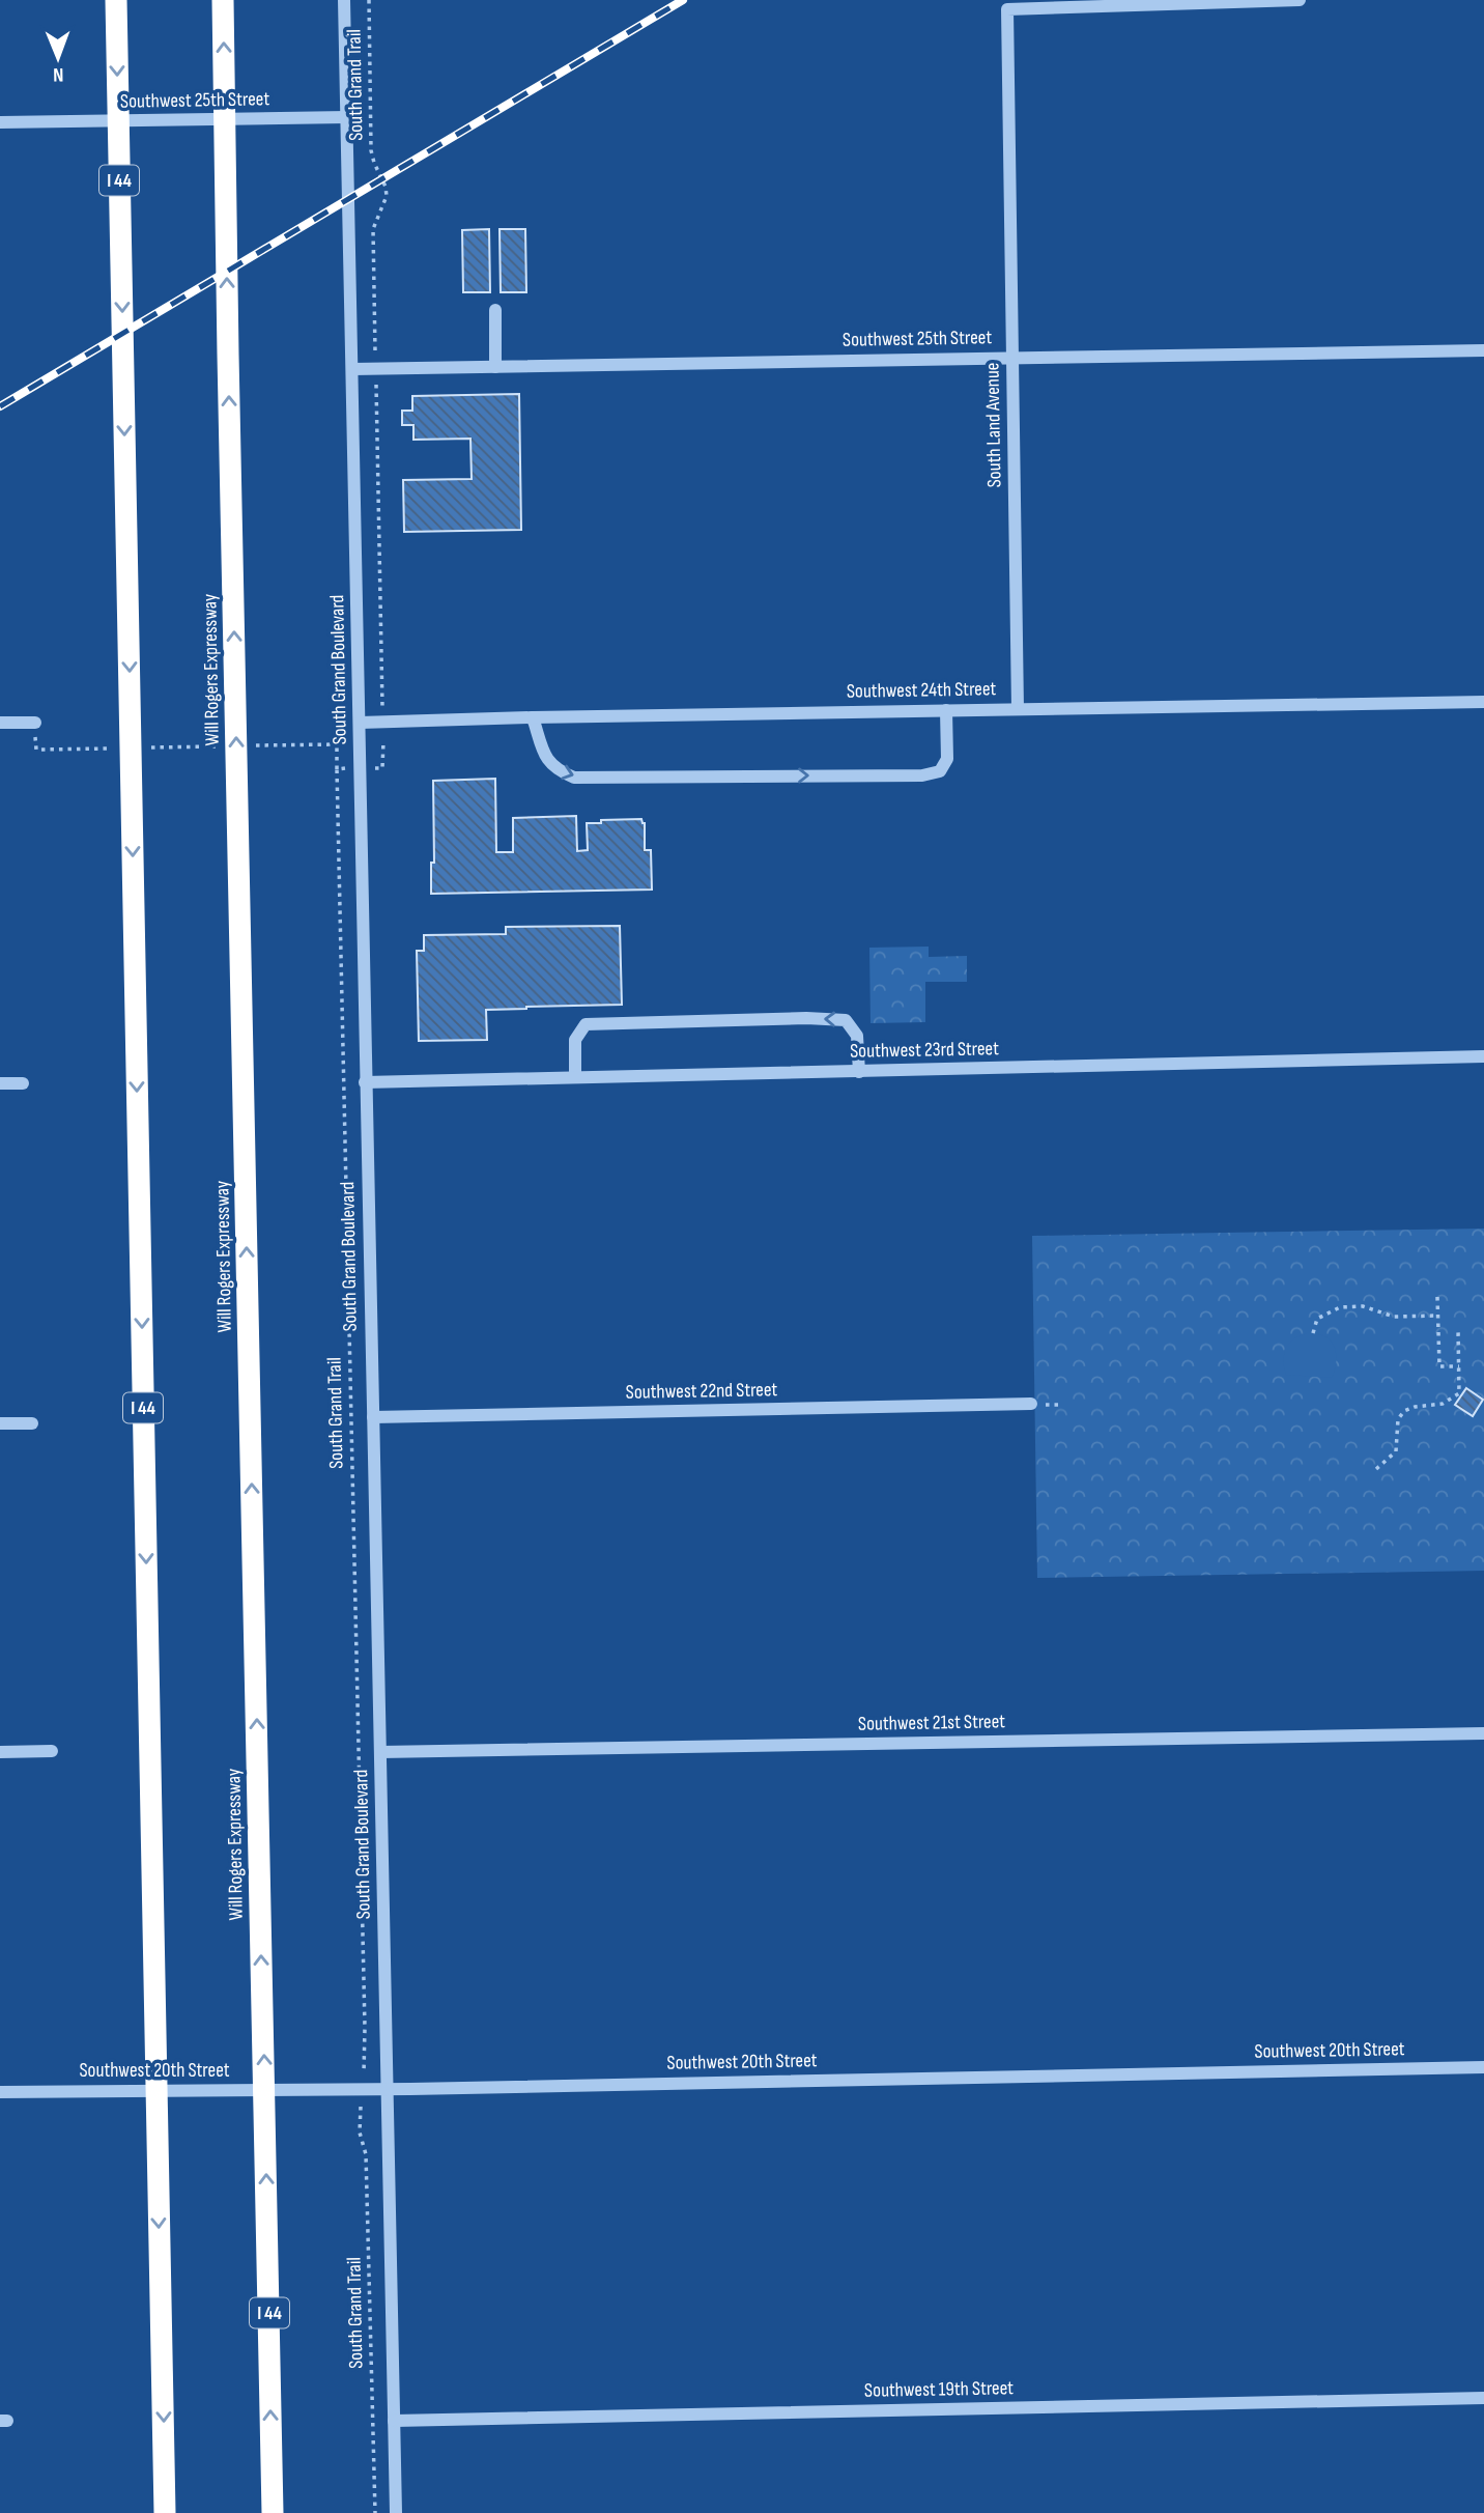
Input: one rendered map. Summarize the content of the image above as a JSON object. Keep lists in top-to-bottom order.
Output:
{
  "streets": {
    "highway": ["I 44", "Will Rogers Expressway"],
    "street": [
      "Southwest 25th Street",
      "South Land Avenue",
      "South Grand Boulevard",
      "Southwest 24th Street",
      "Southwest 23rd Street",
      "Southwest 22nd Street",
      "Southwest 21st Street",
      "Southwest 20th Street",
      "Southwest 19th Street"
    ],
    "path": ["South Grand Trail"]
  },
  "crossings": [
    ["Southwest 25th Street", "South Land Avenue"],
    ["Southwest 25th Street", "South Grand Boulevard"],
    ["South Land Avenue", "Southwest 24th Street"],
    ["South Grand Boulevard", "Southwest 24th Street"],
    ["South Grand Boulevard", "Southwest 23rd Street"],
    ["South Grand Boulevard", "Southwest 22nd Street"],
    ["South Grand Boulevard", "Southwest 21st Street"],
    ["South Grand Boulevard", "Southwest 20th Street"],
    ["South Grand Boulevard", "Southwest 19th Street"]
  ],
  "north": "bottom"
}
